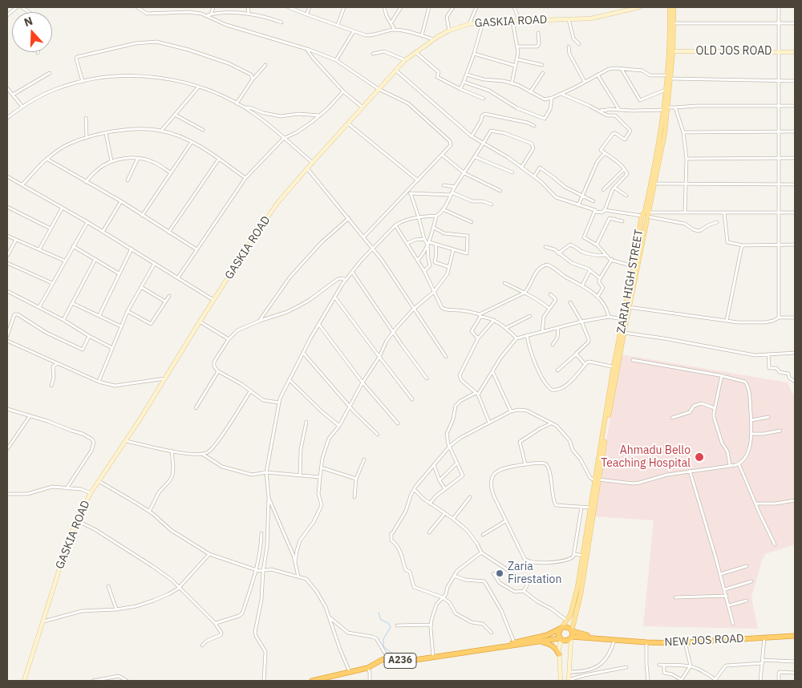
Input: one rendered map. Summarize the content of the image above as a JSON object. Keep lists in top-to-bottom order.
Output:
{
  "streets": {
    "highway": ["NEW JOS ROAD", "A236"],
    "main road": ["GASKIA ROAD", "OLD JOS ROAD", "ZARIA HIGH STREET"]
  },
  "crossings": [
    ["OLD JOS ROAD", "ZARIA HIGH STREET"],
    ["NEW JOS ROAD", "A236"]
  ],
  "places": ["Ahmadu Bello Teaching Hospital", "Zaria Firestation"],
  "north": "top"
}
